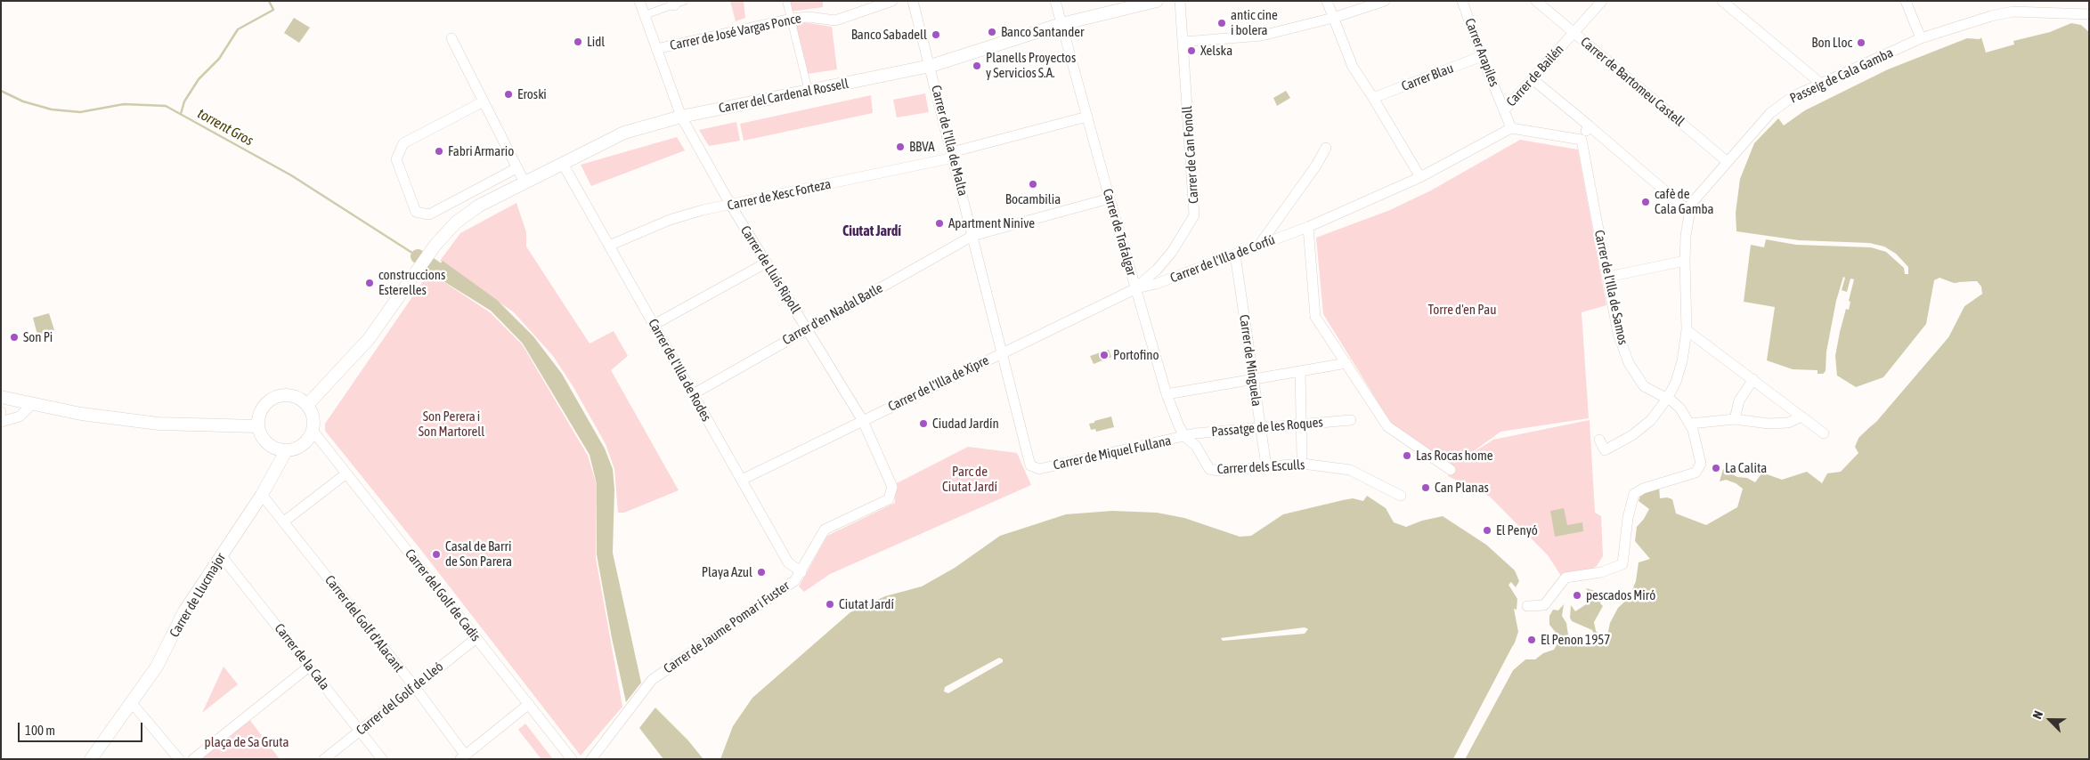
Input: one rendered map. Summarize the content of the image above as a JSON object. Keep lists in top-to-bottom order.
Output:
{
  "streets": {
    "street": [
      "Carrer de José Vargas Ponce",
      "Carrer Arapiles",
      "Carrer de Bailén",
      "Passeig de Cala Gamba",
      "Carrer Blau",
      "Carrer de Bartomeu Castell",
      "Carrer del Cardenal Rossell",
      "Carrer de l'Illa de Malta",
      "Carrer de Can Fonoll",
      "Carrer de Xesc Forteza",
      "Carrer de Trafalgar",
      "Carrer de l'Illa de Corfú",
      "Carrer de Lluís Ripoll",
      "Carrer de l'Illa de Samos",
      "Carrer d'en Nadal Batle",
      "Carrer de Minguela",
      "Carrer de l'Illa de Rodes",
      "Carrer de l'Illa de Xipre",
      "Passatge de les Roques",
      "Carrer de Miquel Fullana",
      "Carrer dels Esculls",
      "Carrer de Llucmajor",
      "Carrer del Golf de Cadis",
      "Carrer del Golf d'Alacant",
      "Carrer de Jaume Pomar i Fuster",
      "Carrer de la Cala",
      "Carrer del Golf de Lleó"
    ]
  },
  "crossings": [
    ["Carrer de José Vargas Ponce", "Carrer de Lluís Ripoll"],
    ["Carrer Arapiles", "Carrer de Bailén"],
    ["Carrer Arapiles", "Carrer Blau"],
    ["Carrer Arapiles", "Carrer de l'Illa de Corfú"],
    ["Carrer de Bailén", "Carrer de Bartomeu Castell"],
    ["Passeig de Cala Gamba", "Carrer de Bartomeu Castell"],
    ["Passeig de Cala Gamba", "Carrer de l'Illa de Samos"],
    ["Carrer del Cardenal Rossell", "Carrer de l'Illa de Malta"],
    ["Carrer del Cardenal Rossell", "Carrer de Trafalgar"],
    ["Carrer del Cardenal Rossell", "Carrer de Lluís Ripoll"],
    ["Carrer del Cardenal Rossell", "Carrer de l'Illa de Rodes"],
    ["Carrer del Cardenal Rossell", "Carrer de Llucmajor"],
    ["Carrer del Cardenal Rossell", "Carrer del Golf de Cadis"],
    ["Carrer de l'Illa de Malta", "Carrer de Xesc Forteza"],
    ["Carrer de l'Illa de Malta", "Carrer d'en Nadal Batle"],
    ["Carrer de l'Illa de Malta", "Carrer de l'Illa de Xipre"],
    ["Carrer de l'Illa de Malta", "Carrer de Miquel Fullana"],
    ["Carrer de Can Fonoll", "Carrer de Trafalgar"],
    ["Carrer de Can Fonoll", "Carrer de l'Illa de Corfú"],
    ["Carrer de Can Fonoll", "Carrer de l'Illa de Xipre"],
    ["Carrer de Xesc Forteza", "Carrer de Trafalgar"],
    ["Carrer de Xesc Forteza", "Carrer de Lluís Ripoll"],
    ["Carrer de Xesc Forteza", "Carrer de l'Illa de Rodes"],
    ["Carrer de Trafalgar", "Carrer de l'Illa de Corfú"],
    ["Carrer de Trafalgar", "Carrer d'en Nadal Batle"],
    ["Carrer de Trafalgar", "Carrer de l'Illa de Xipre"],
    ["Carrer de Trafalgar", "Passatge de les Roques"],
    ["Carrer de Trafalgar", "Carrer de Miquel Fullana"],
    ["Carrer de Trafalgar", "Carrer dels Esculls"],
    ["Carrer de l'Illa de Corfú", "Carrer de Minguela"],
    ["Carrer de l'Illa de Corfú", "Carrer de l'Illa de Xipre"],
    ["Carrer de Lluís Ripoll", "Carrer d'en Nadal Batle"],
    ["Carrer de Lluís Ripoll", "Carrer de l'Illa de Xipre"],
    ["Carrer de Lluís Ripoll", "Carrer de Jaume Pomar i Fuster"],
    ["Carrer d'en Nadal Batle", "Carrer de l'Illa de Rodes"],
    ["Carrer de Minguela", "Passatge de les Roques"],
    ["Carrer de Minguela", "Carrer dels Esculls"],
    ["Carrer de l'Illa de Rodes", "Carrer de l'Illa de Xipre"],
    ["Carrer de l'Illa de Rodes", "Carrer de Jaume Pomar i Fuster"],
    ["Passatge de les Roques", "Carrer de Miquel Fullana"],
    ["Passatge de les Roques", "Carrer dels Esculls"],
    ["Carrer de Miquel Fullana", "Carrer dels Esculls"],
    ["Carrer de Llucmajor", "Carrer del Golf de Cadis"],
    ["Carrer de Llucmajor", "Carrer del Golf d'Alacant"],
    ["Carrer de Llucmajor", "Carrer de la Cala"],
    ["Carrer del Golf de Cadis", "Carrer del Golf de Lleó"],
    ["Carrer del Golf d'Alacant", "Carrer del Golf de Lleó"],
    ["Carrer de la Cala", "Carrer del Golf de Lleó"]
  ],
  "districts": ["Ciutat Jardí"],
  "water": ["torrent Gros"],
  "parks": [
    "Torre d'en Pau",
    "Son Perera i Son Martorell",
    "Parc de Ciutat Jardí",
    "plaça de Sa Gruta"
  ],
  "places": [
    "antic cine i bolera",
    "Banco Santander",
    "Banco Sabadell",
    "Lidl",
    "Bon Lloc",
    "Xelska",
    "Planells Proyectos y Servicios S.A.",
    "Eroski",
    "BBVA",
    "Fabri Armario",
    "Bocambilia",
    "cafè de Cala Gamba",
    "Apartment Ninive",
    "construccions Esterelles",
    "Son Pi",
    "Portofino",
    "Ciudad Jardín",
    "Las Rocas home",
    "La Calita",
    "Can Planas",
    "El Penyó",
    "Casal de Barri de Son Parera",
    "Playa Azul",
    "pescados Miró",
    "Ciutat Jardí",
    "El Penon 1957"
  ],
  "scale_bar": "100 m",
  "north": "top left"
}
